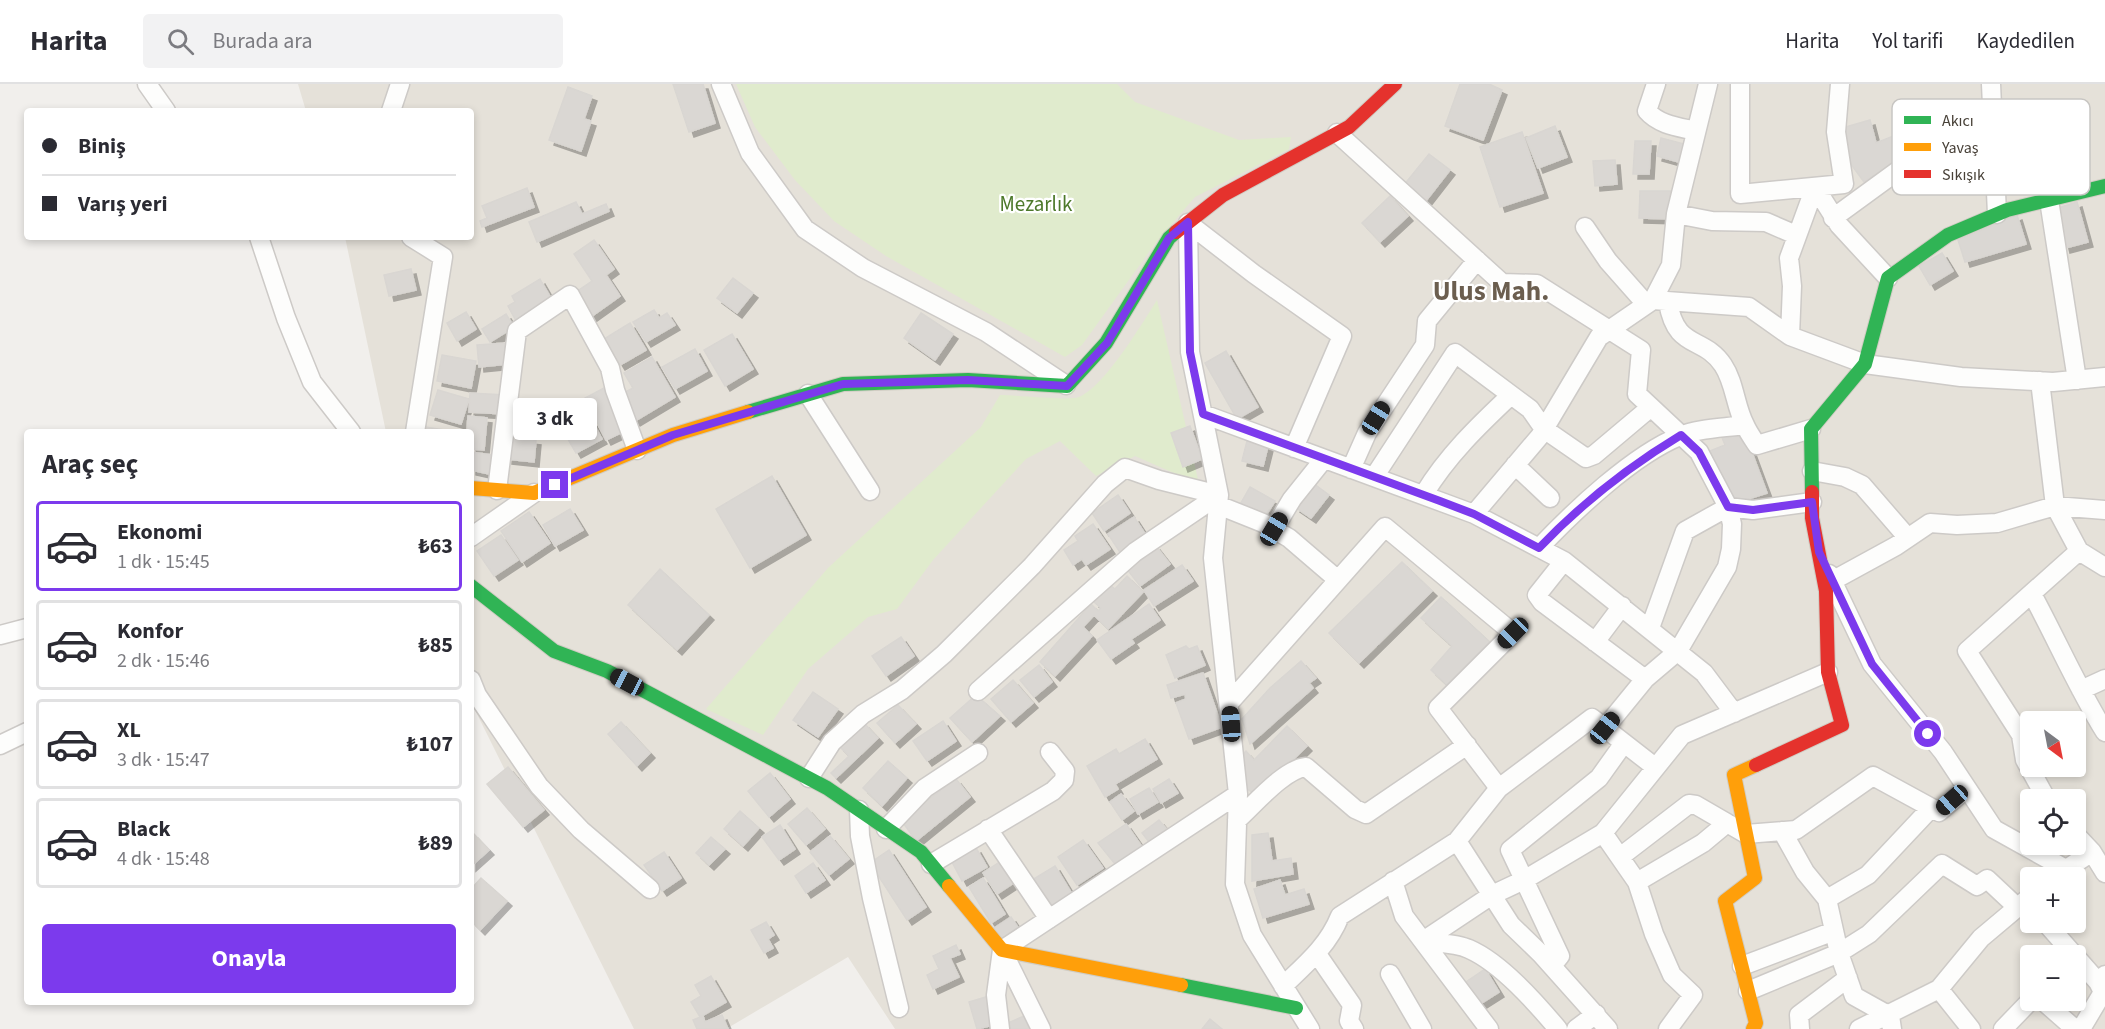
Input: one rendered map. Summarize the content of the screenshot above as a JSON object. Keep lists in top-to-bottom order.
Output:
{
  "districts": ["Ulus Mah."],
  "parks": ["Mezarlık"],
  "legend": ["Akıcı", "Yavaş", "Sıkışık"],
  "north": "bottom right",
  "page": {
    "header": "Harita",
    "search": "Burada ara",
    "nav": ["Harita", "Yol tarifi", "Kaydedilen"],
    "banner": ["Biniş", "Varış yeri"],
    "bubble": "3 dk",
    "heading": "Araç seç",
    "list": [
      {
        "name": "Ekonomi",
        "note": "1 dk · 15:45",
        "value": "₺63"
      },
      {
        "name": "Konfor",
        "note": "2 dk · 15:46",
        "value": "₺85"
      },
      {
        "name": "XL",
        "note": "3 dk · 15:47",
        "value": "₺107"
      },
      {
        "name": "Black",
        "note": "4 dk · 15:48",
        "value": "₺89"
      }
    ],
    "map_buttons": ["+", "−"],
    "buttons": "Onayla"
  }
}
